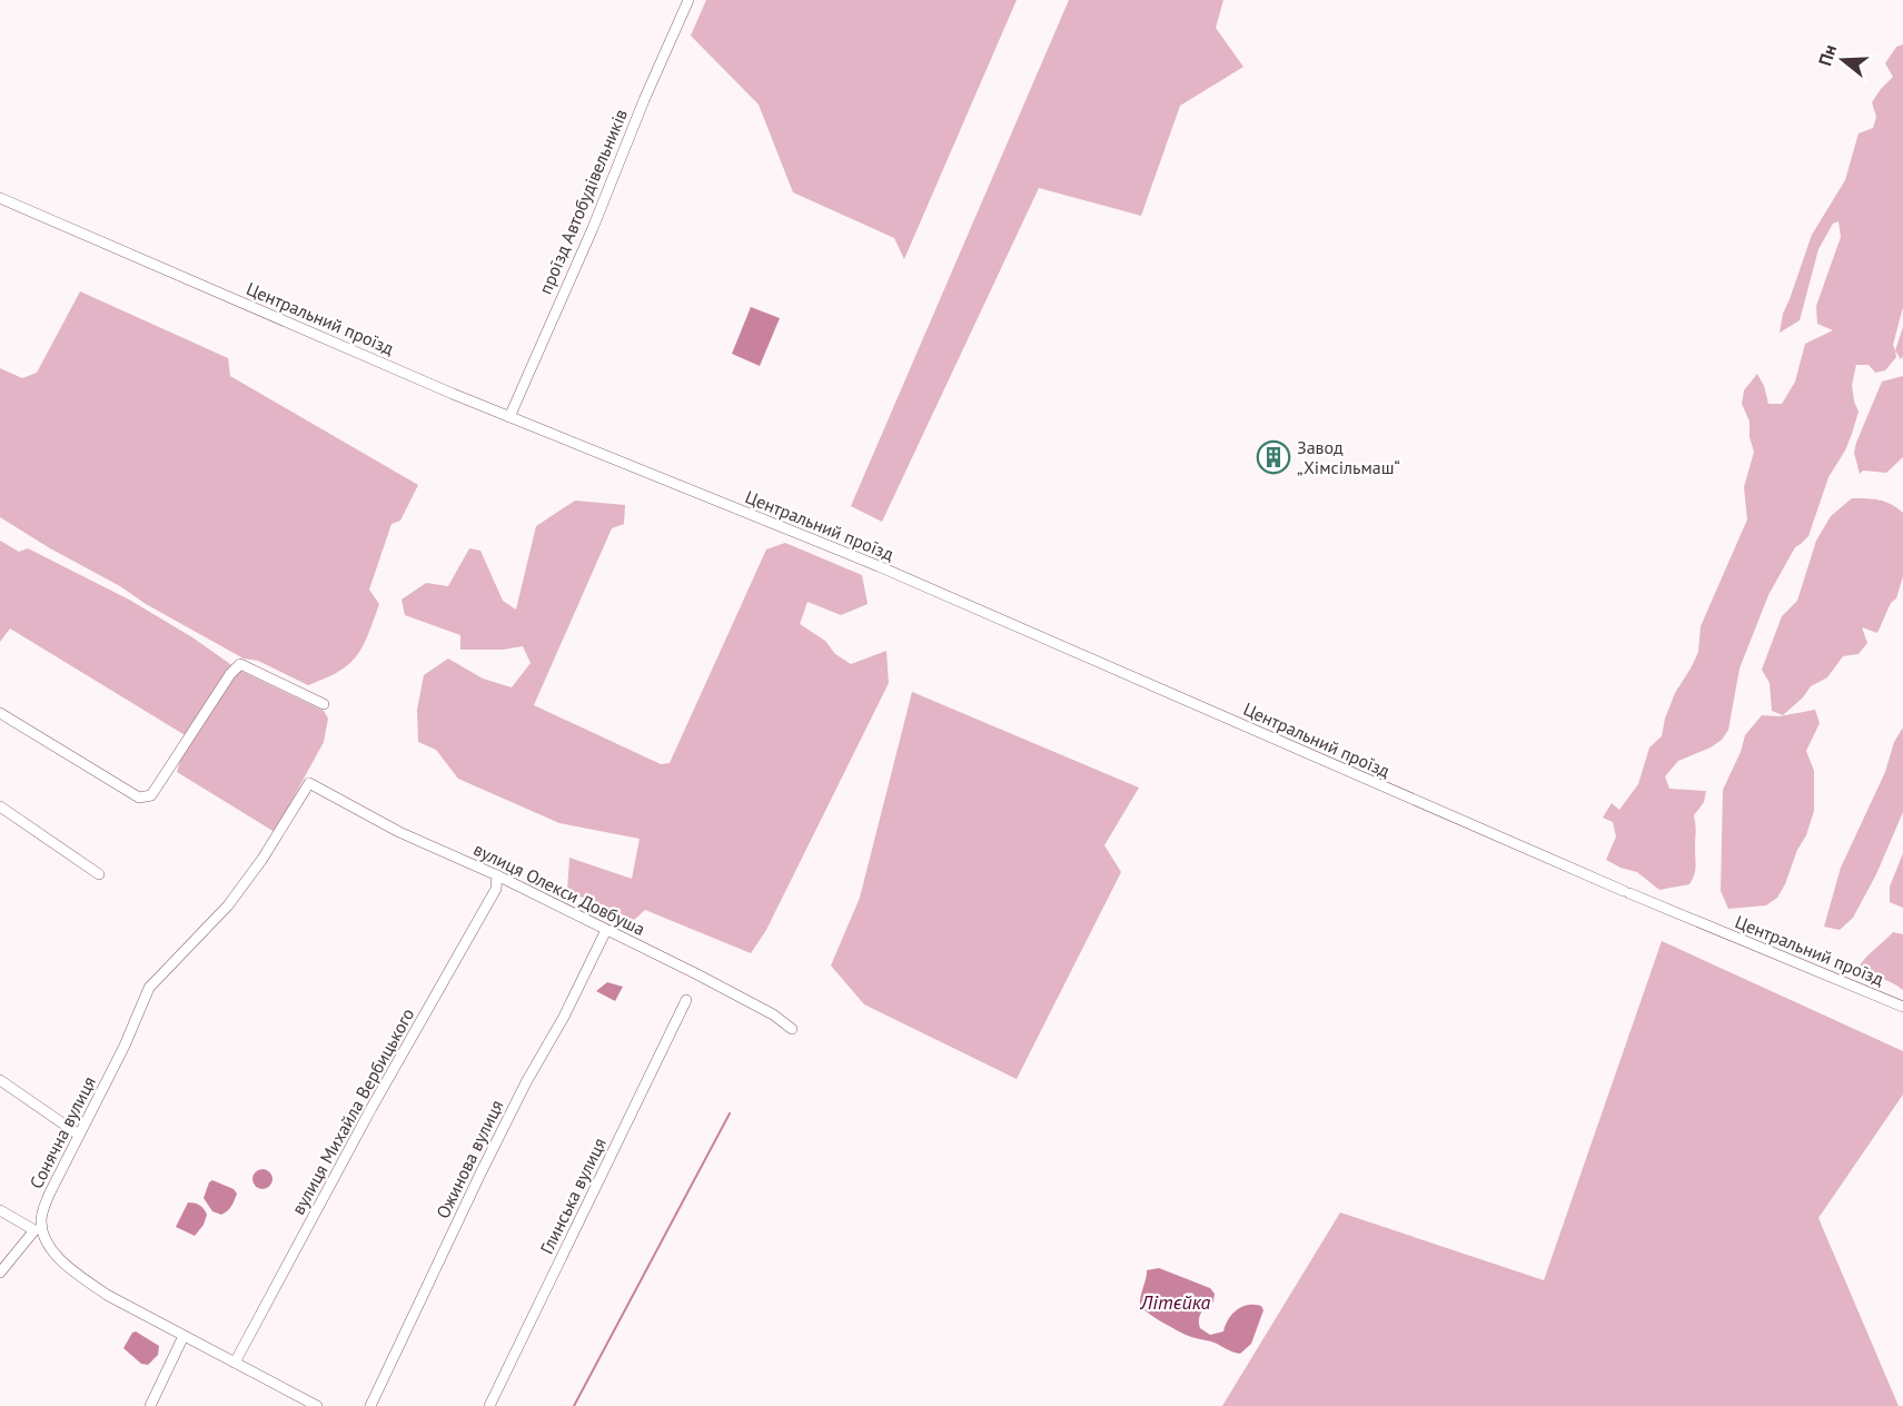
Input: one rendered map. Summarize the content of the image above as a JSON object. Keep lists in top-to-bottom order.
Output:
{
  "streets": {
    "street": [
      "проїзд Автобудівельників",
      "Центральний проїзд",
      "вулиця Олекси Довбуша",
      "вулиця Михайла Вербицького",
      "Сонячна вулиця",
      "Ожинова вулиця",
      "Глинська вулиця"
    ]
  },
  "crossings": [
    ["проїзд Автобудівельників", "Центральний проїзд"],
    ["вулиця Олекси Довбуша", "вулиця Михайла Вербицького"],
    ["вулиця Олекси Довбуша", "Сонячна вулиця"],
    ["вулиця Олекси Довбуша", "Ожинова вулиця"]
  ],
  "water": ["Літєйка"],
  "places": {
    "building": ["Завод „Хімсільмаш“"]
  },
  "north": "left"
}
